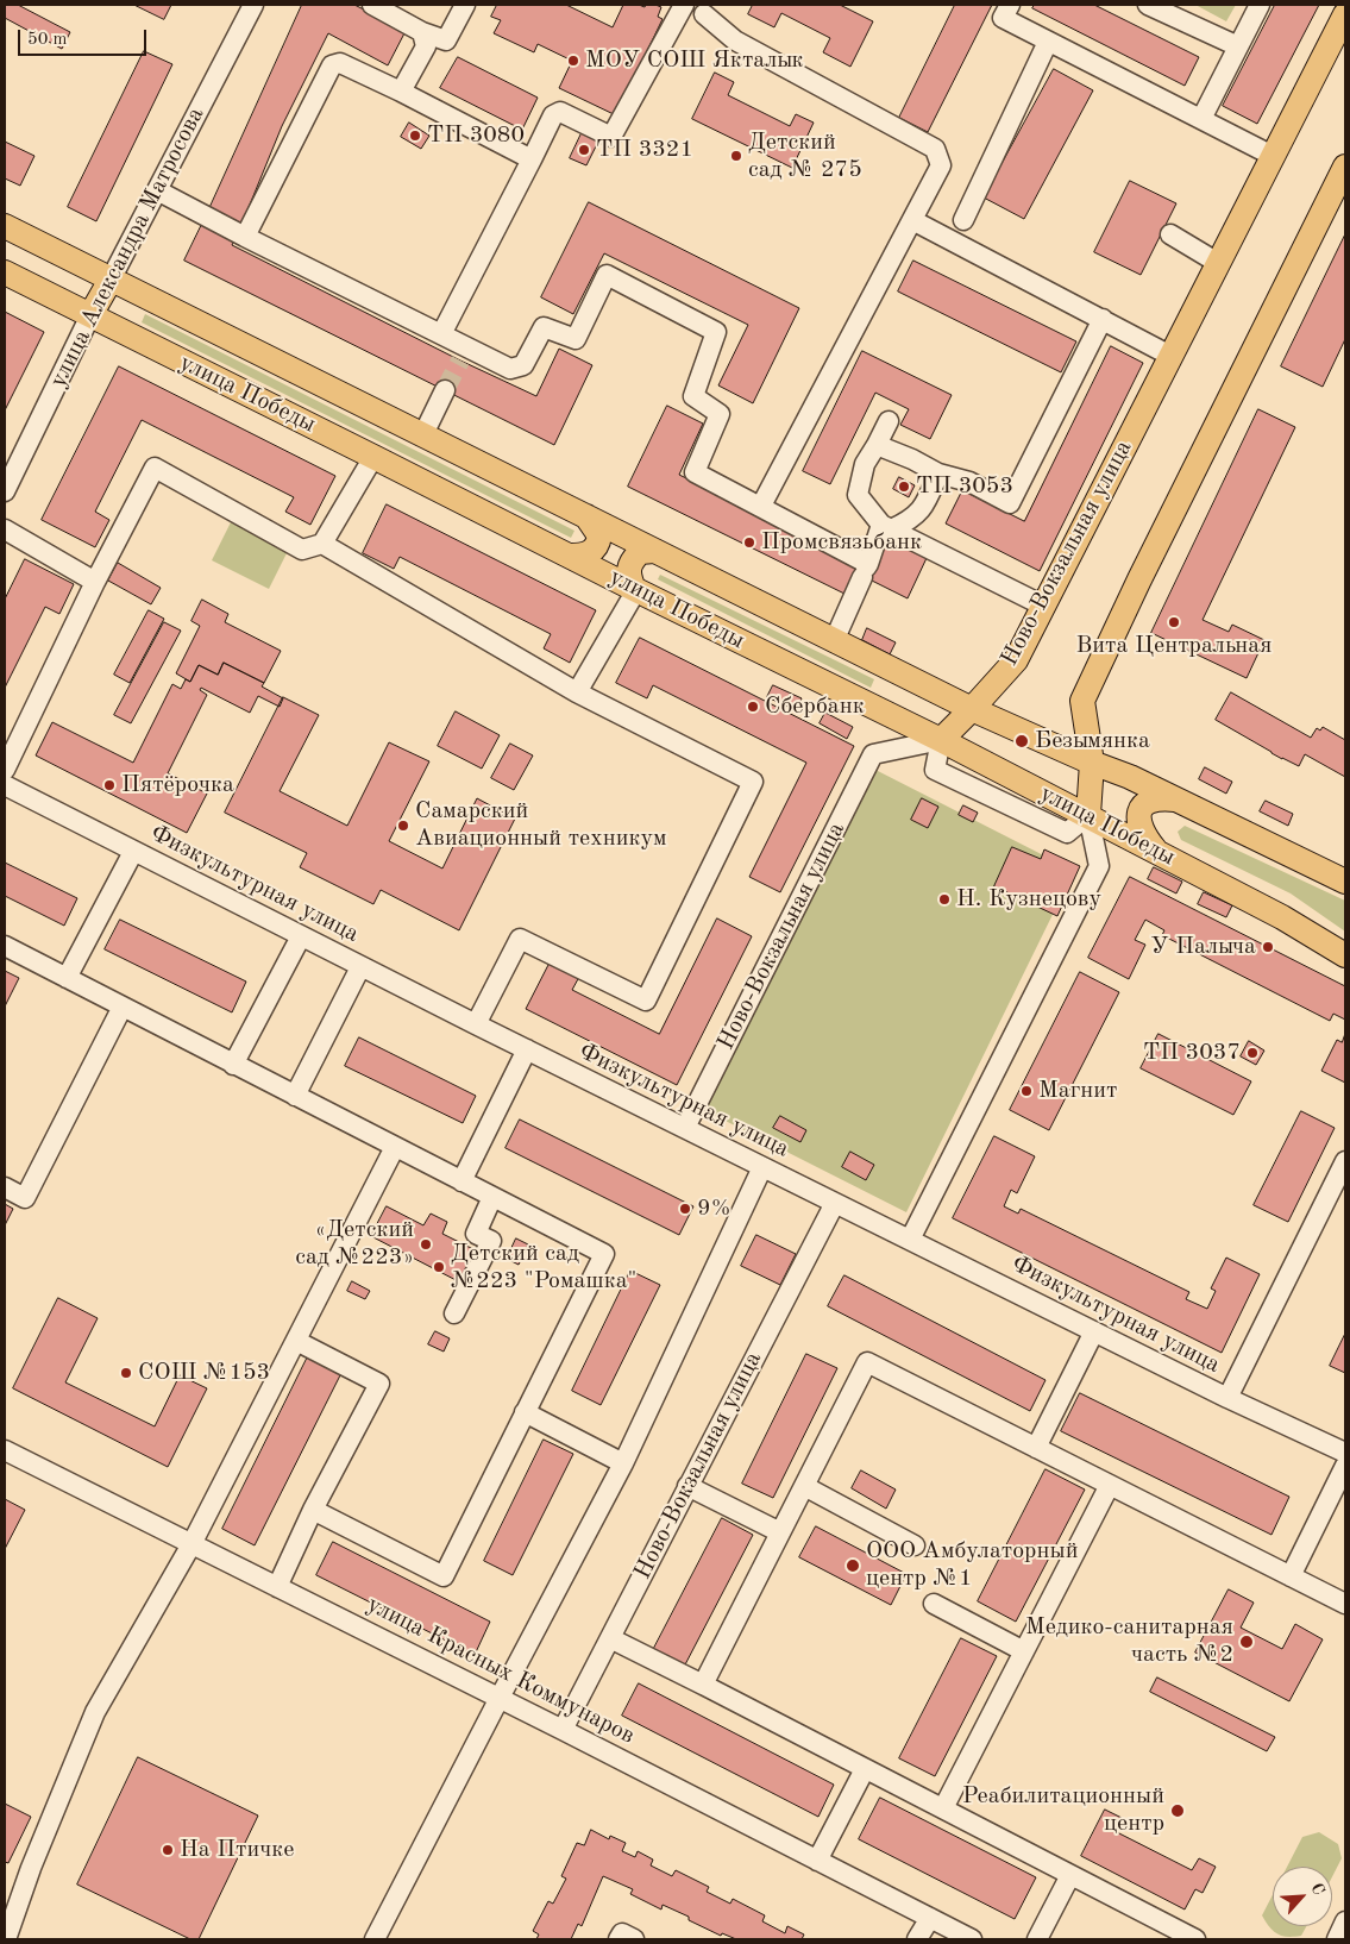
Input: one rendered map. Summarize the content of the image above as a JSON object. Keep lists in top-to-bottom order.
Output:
{
  "streets": {
    "main road": ["улица Александра Матросова", "улица Победы", "Ново-Вокзальная улица"],
    "street": ["Физкультурная улица", "улица Красных Коммунаров"]
  },
  "crossings": [
    ["улица Александра Матросова", "улица Победы"],
    ["улица Победы", "Ново-Вокзальная улица"],
    ["Ново-Вокзальная улица", "Физкультурная улица"],
    ["Ново-Вокзальная улица", "улица Красных Коммунаров"]
  ],
  "places": [
    "МОУ СОШ Якталык",
    "ТП 3080",
    "ТП 3321",
    "Детский сад № 275",
    "ТП 3053",
    "Промсвязьбанк",
    "Вита Центральная",
    "Сбербанк",
    "Безымянка",
    "Пятёрочка",
    "Самарский Авиационный техникум",
    "Н. Кузнецову",
    "У Палыча",
    "ТП 3037",
    "Магнит",
    "9%",
    "«Детский сад №223»",
    "Детский сад №223 \"Ромашка\"",
    "СОШ №153",
    "ООО Амбулаторный центр №1",
    "Медико-санитарная часть №2",
    "Реабилитационный центр",
    "На Птичке"
  ],
  "scale_bar": "50 m",
  "north": "top right"
}
